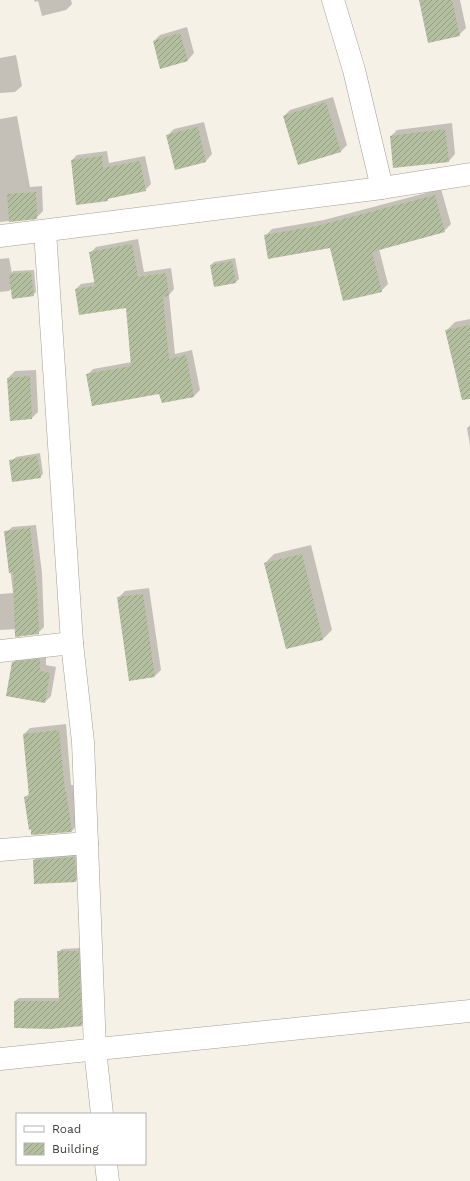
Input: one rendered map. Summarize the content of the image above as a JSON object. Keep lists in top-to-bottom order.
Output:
{
  "legend": ["Road", "Building"]
}
